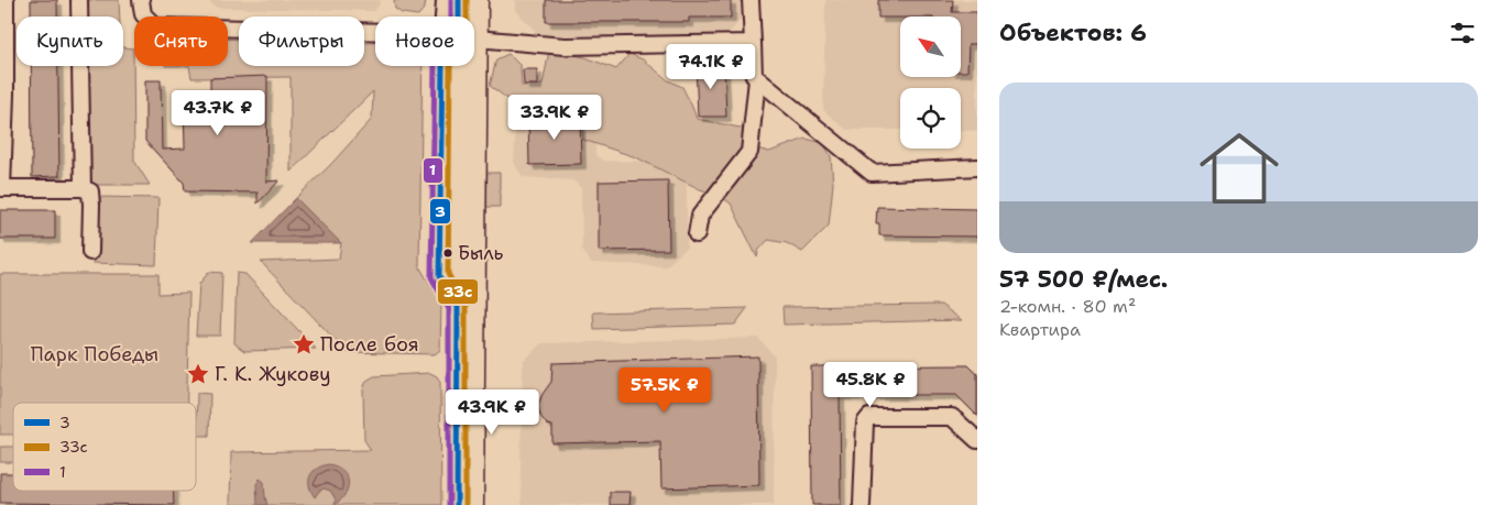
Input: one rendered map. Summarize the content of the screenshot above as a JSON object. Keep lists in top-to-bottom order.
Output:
{
  "parks": ["Парк Победы"],
  "places": {
    "other": ["Быль"],
    "place": ["После боя", "Г. К. Жукову"]
  },
  "lines": ["transit line 3", "transit line 33с", "transit line 1"],
  "legend": ["3", "33с", "1"],
  "north": "top left",
  "page": {
    "heading": "Объектов: 6",
    "chip": [
      "Купить",
      "Снять",
      "Фильтры",
      "Новое"
    ],
    "price": [
      "74.1K ₽",
      "43.7K ₽",
      "33.9K ₽",
      "45.8K ₽",
      "57.5K ₽",
      "43.9K ₽"
    ],
    "list": [
      {
        "name": "57 500 ₽/мес.",
        "note": "2-комн. · 80 m² · Квартира"
      }
    ]
  }
}
